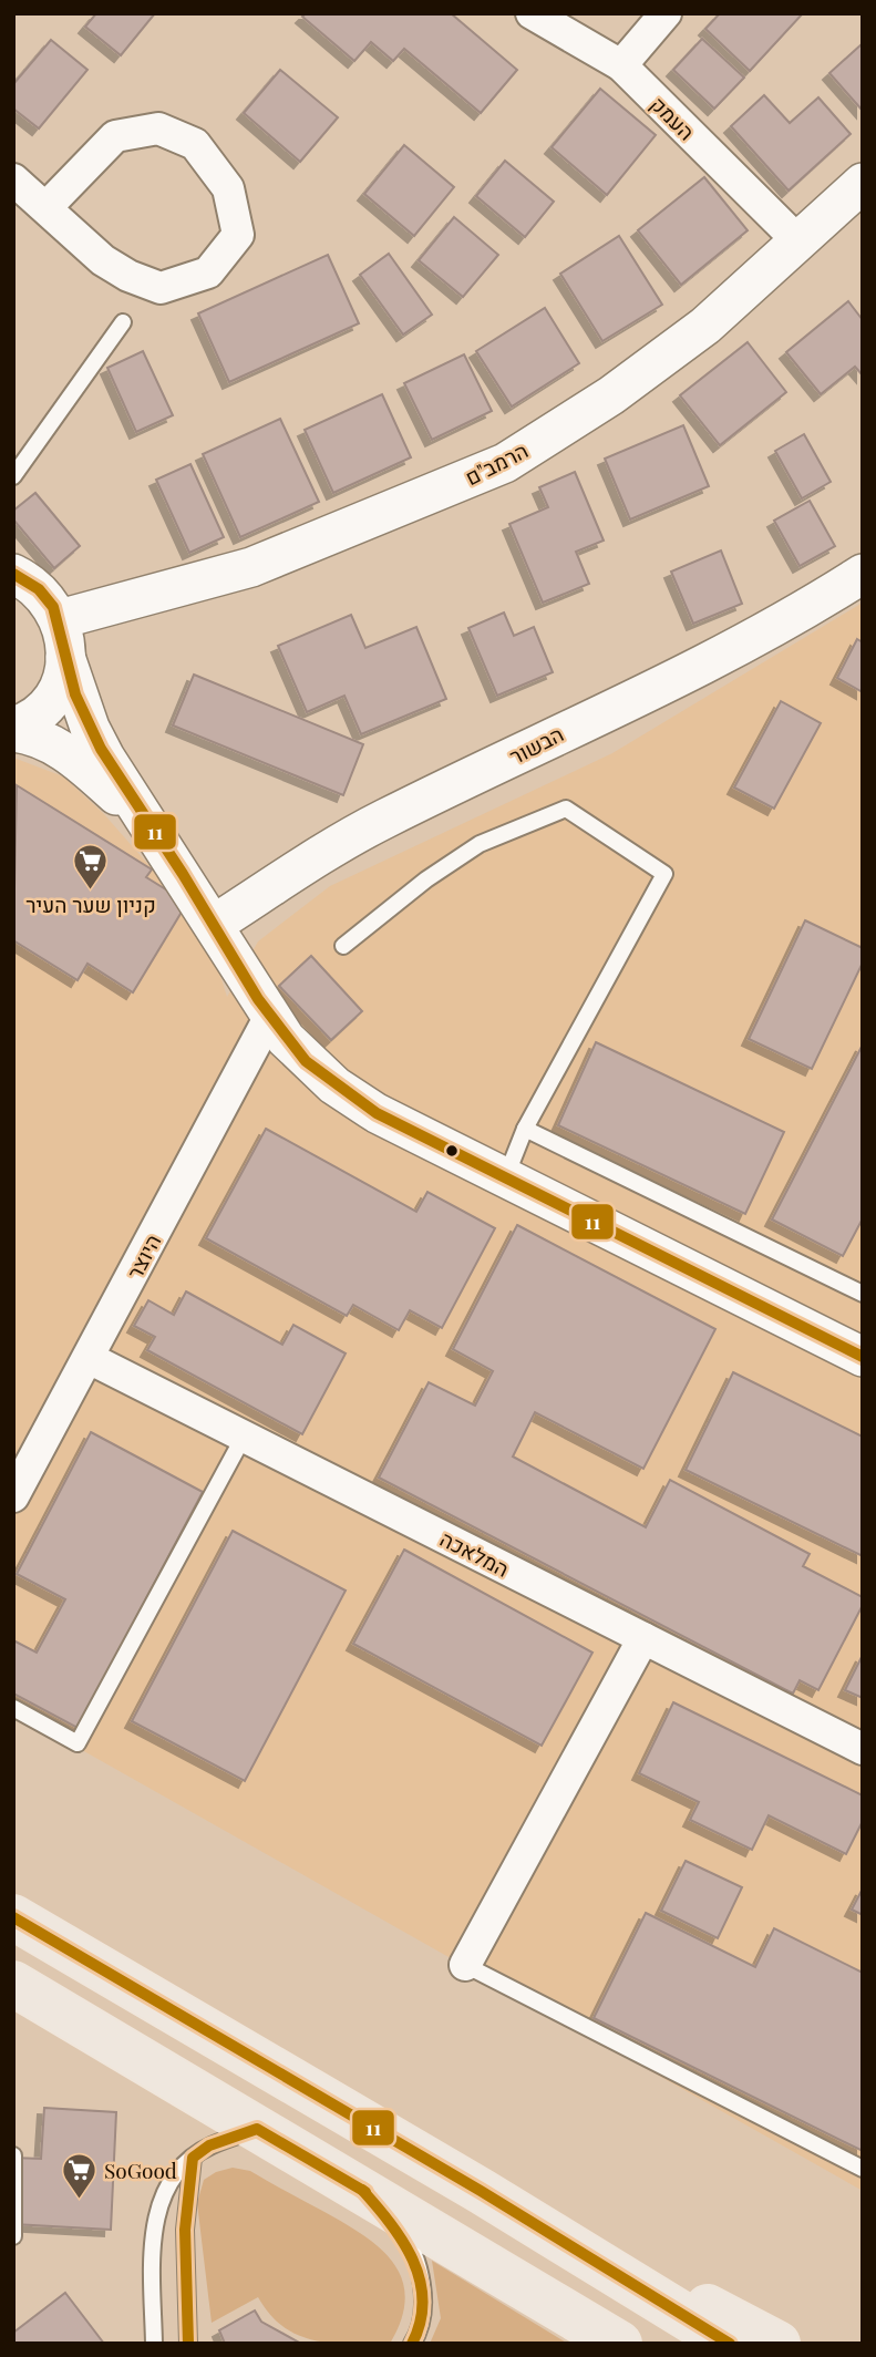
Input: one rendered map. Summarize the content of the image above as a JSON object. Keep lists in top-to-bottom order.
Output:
{
  "streets": {
    "street": [
      "העמק",
      "הרמב\"ם",
      "הבשור",
      "היוצר",
      "המלאכה"
    ]
  },
  "crossings": [
    ["העמק", "הרמב\"ם"],
    ["היוצר", "המלאכה"]
  ],
  "places": {
    "supermarket": ["קניון שער העיר", "SoGood"]
  },
  "lines": ["transit line 11"]
}
